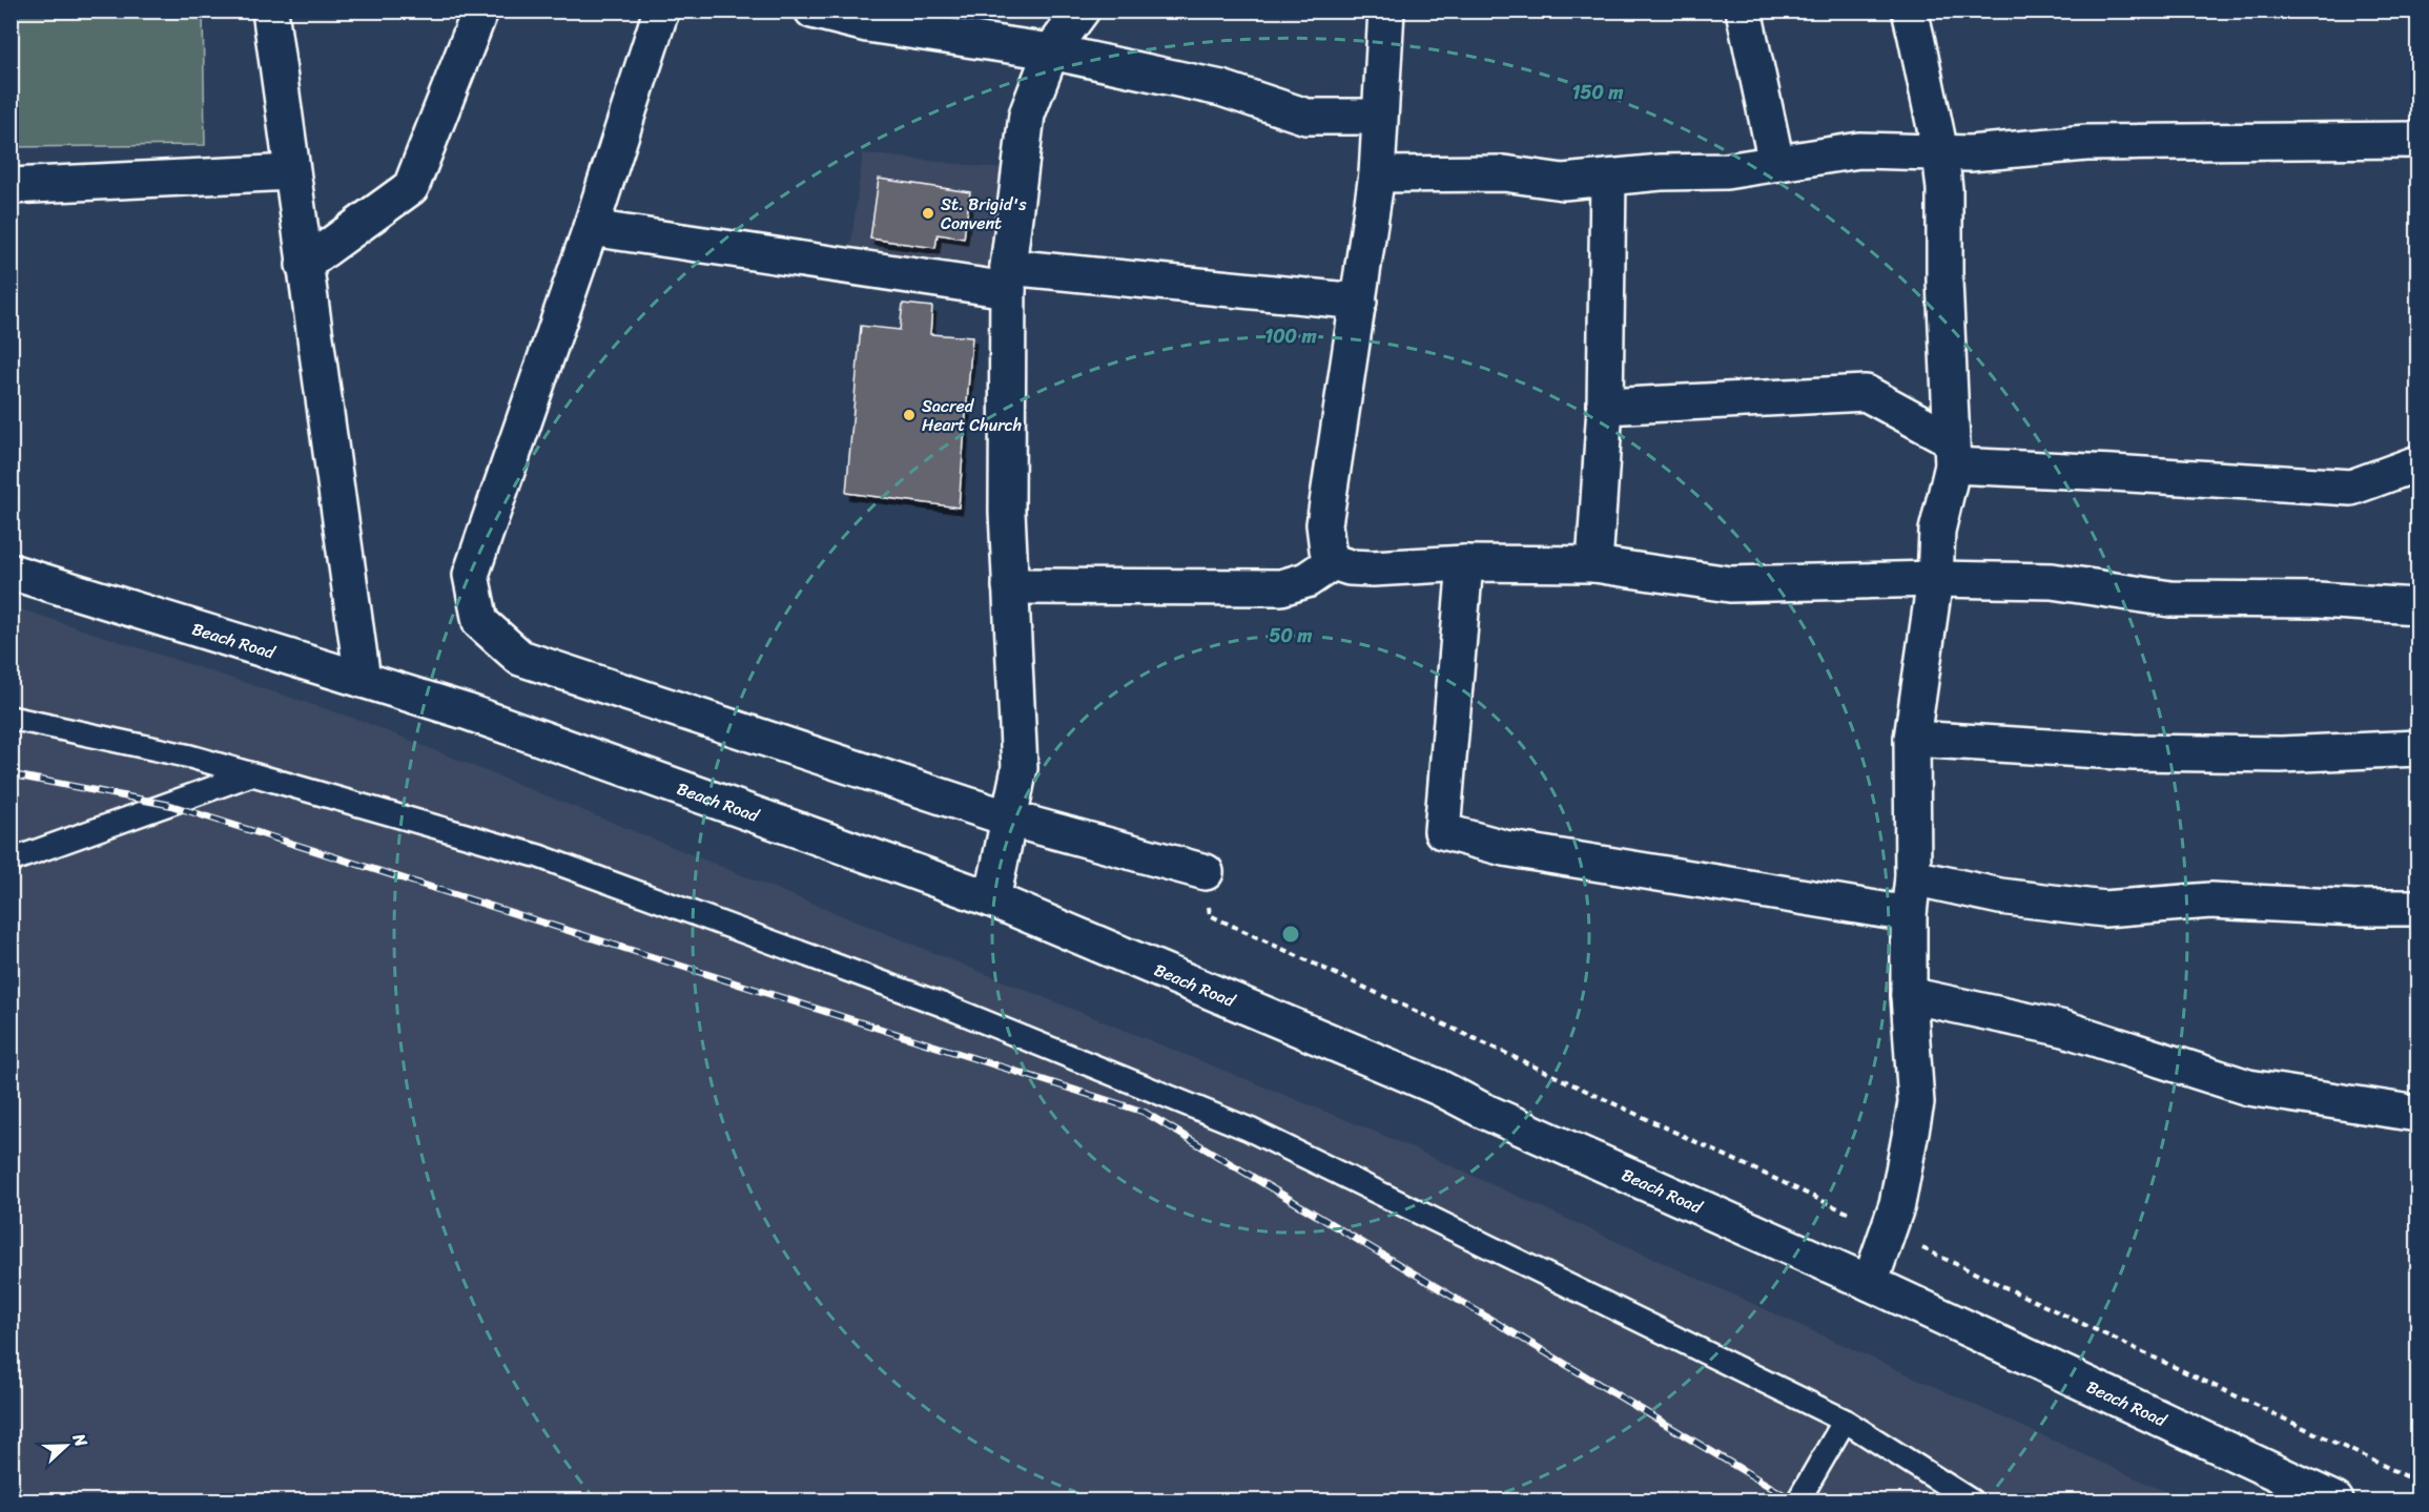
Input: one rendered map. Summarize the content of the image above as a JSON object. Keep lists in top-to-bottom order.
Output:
{
  "streets": {
    "street": ["Beach Road"]
  },
  "places": ["St. Brigid's Convent", "Sacred Heart Church"],
  "north": "right",
  "rings": ["150 m", "100 m", "50 m"]
}
